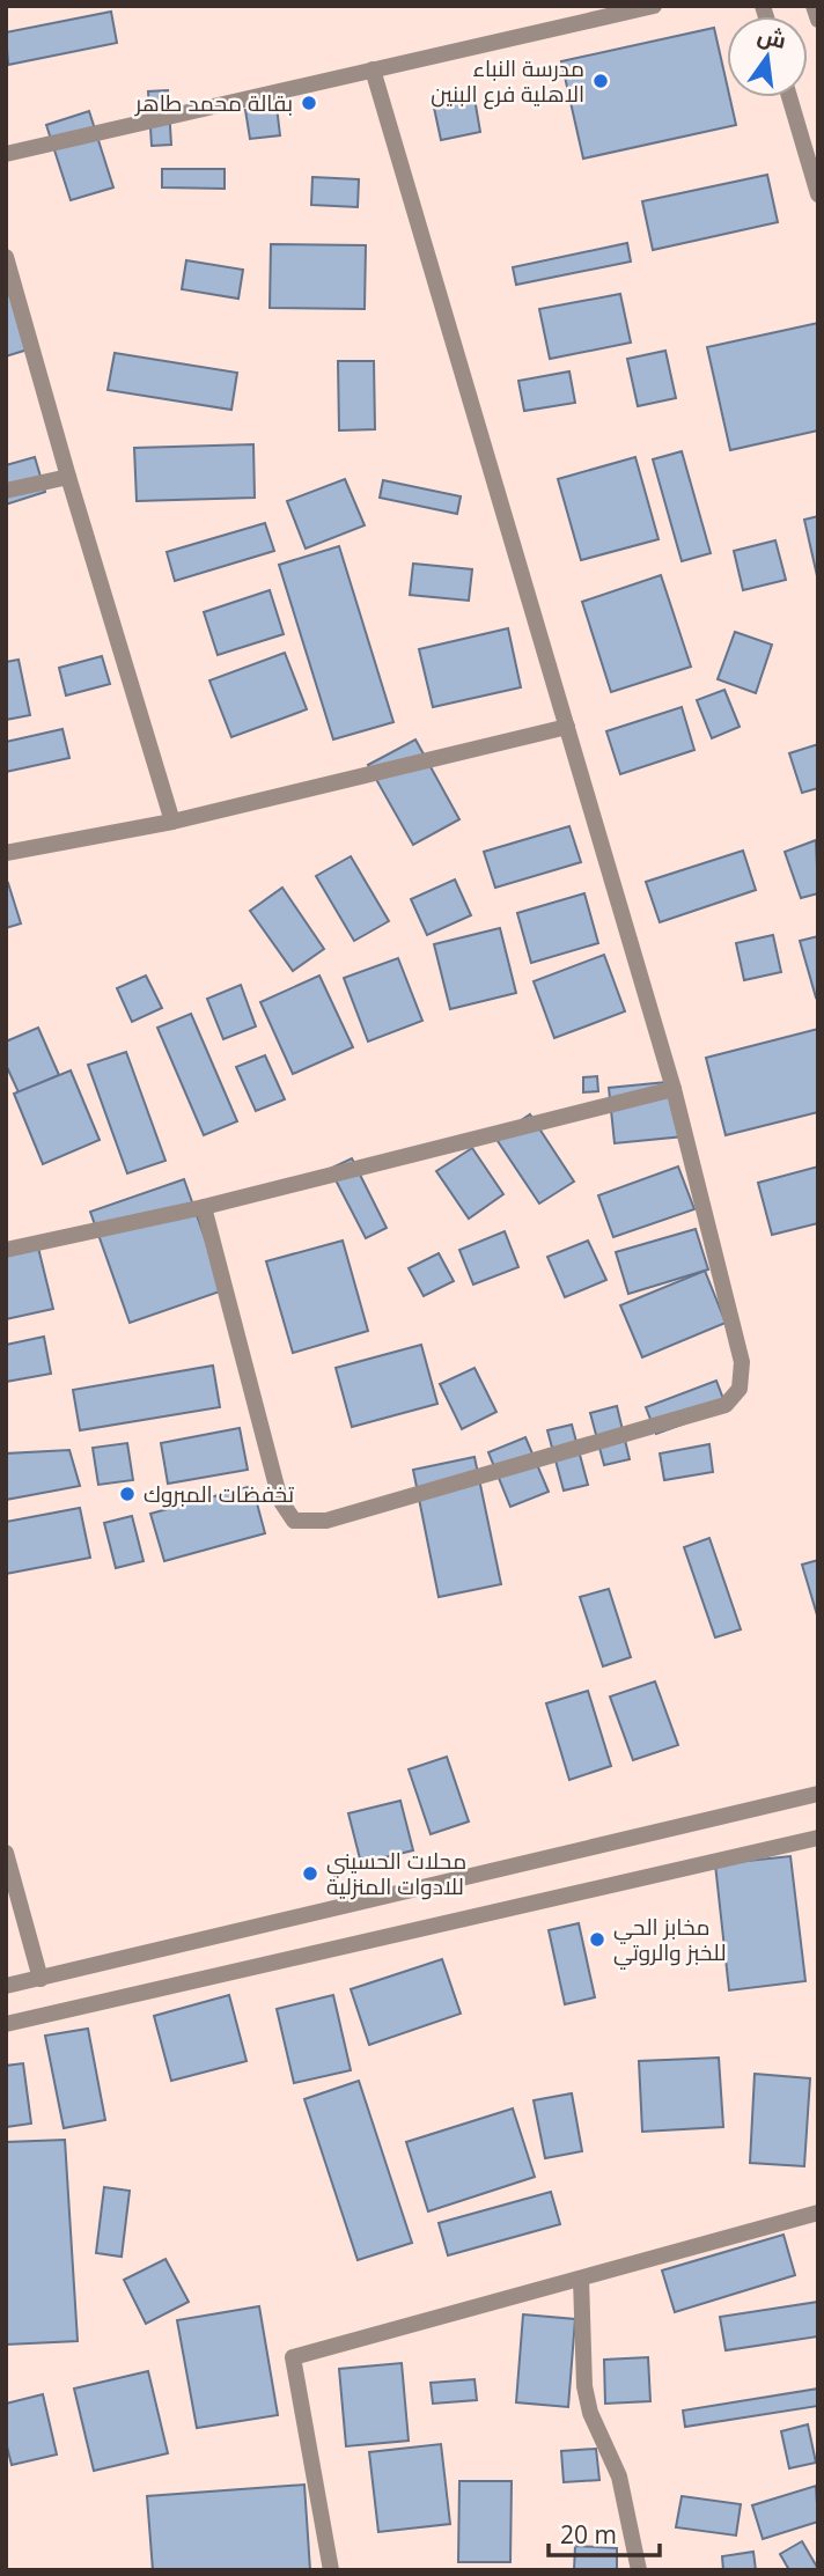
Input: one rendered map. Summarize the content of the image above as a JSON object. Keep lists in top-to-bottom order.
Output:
{
  "places": [
    "مدرسة النباء الاهلية فرع البنين",
    "بقالة محمد طاهر",
    "تخفضات المبروك",
    "محلات الحسيني للادوات المنزلية",
    "مخابز الحي للخبز والروتي"
  ],
  "scale_bar": "20 m",
  "north": "top"
}
